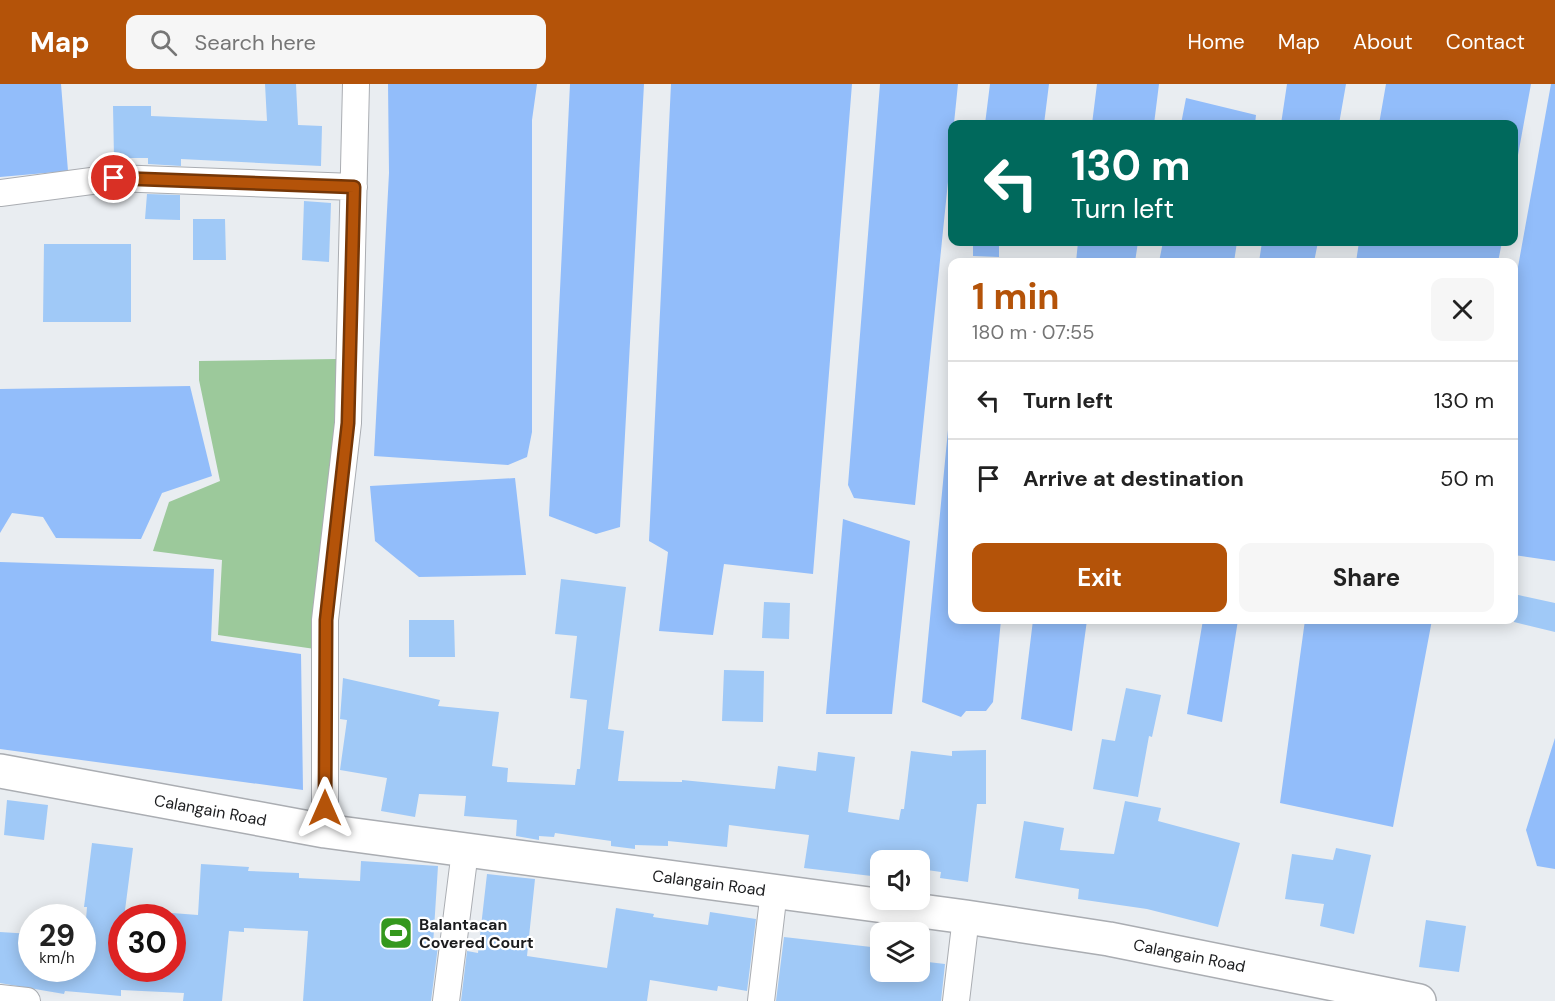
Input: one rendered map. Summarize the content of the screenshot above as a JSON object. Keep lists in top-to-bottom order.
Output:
{
  "streets": {
    "street": ["Calangain Road"]
  },
  "places": {
    "sports": ["Balantacan Covered Court"]
  },
  "page": {
    "header": "Map",
    "search": "Search here",
    "nav": [
      "Home",
      "Map",
      "About",
      "Contact"
    ],
    "turn": ["130 m", "Turn left"],
    "heading": ["1 min", "180 m · 07:55"],
    "list": [
      {
        "name": "Turn left",
        "value": "130 m"
      },
      {
        "name": "Arrive at destination",
        "value": "50 m"
      }
    ],
    "buttons": ["Exit", "Share"],
    "speed": "29 km/h",
    "limit": "30"
  }
}
